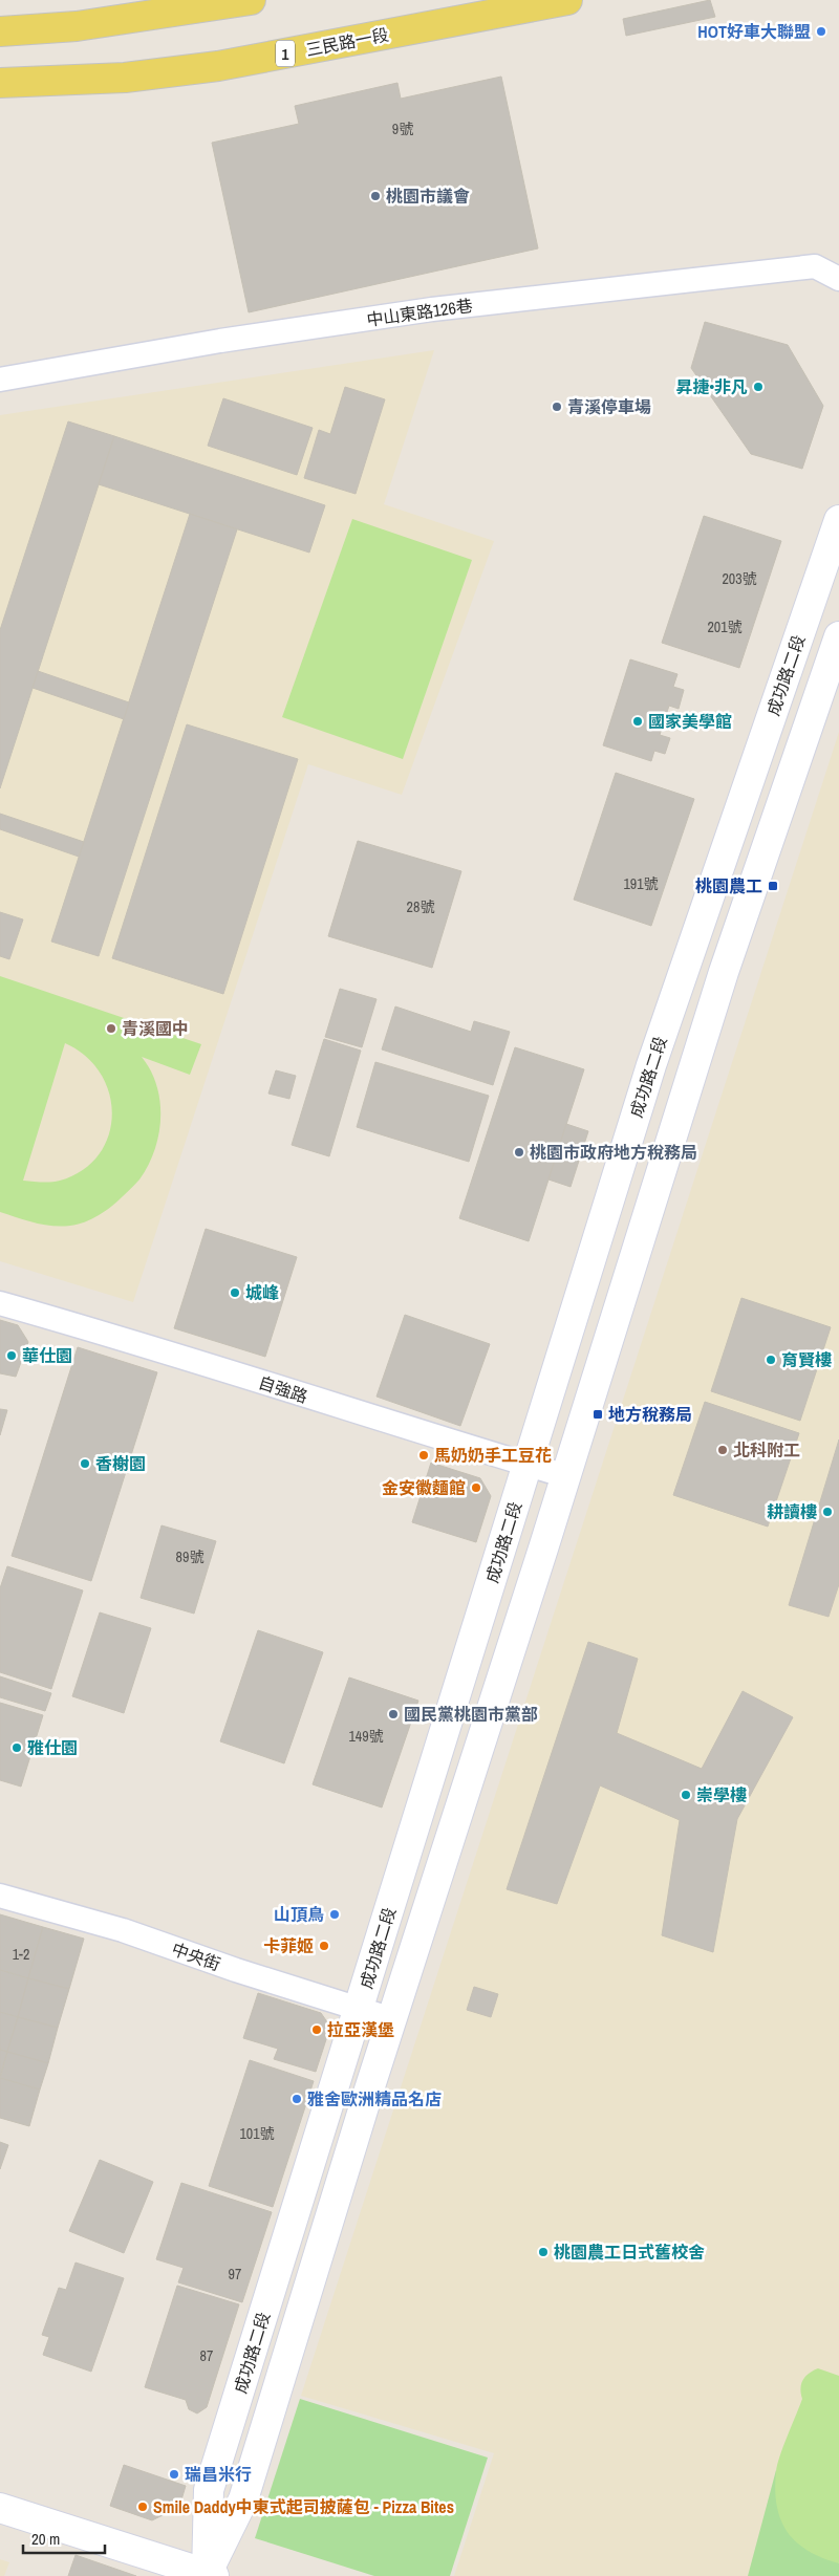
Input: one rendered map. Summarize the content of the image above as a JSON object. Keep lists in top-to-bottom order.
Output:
{
  "streets": {
    "main road": ["三民路一段", "1"],
    "street": [
      "中山東路126巷",
      "成功路二段",
      "自強路",
      "中央街"
    ]
  },
  "crossings": [
    ["成功路二段", "自強路"],
    ["成功路二段", "中央街"]
  ],
  "places": {
    "other": [
      "HOT好車大聯盟",
      "桃園市議會",
      "昇捷•非凡",
      "青溪停車場",
      "國家美學館",
      "青溪國中",
      "桃園市政府地方稅務局",
      "城峰",
      "華仕園",
      "育賢樓",
      "北科附工",
      "馬奶奶手工豆花",
      "香榭園",
      "金安徽麵館",
      "耕讀樓",
      "國民黨桃園市黨部",
      "雅仕園",
      "崇學樓",
      "山頂鳥",
      "卡菲姬",
      "拉亞漢堡",
      "雅舍歐洲精品名店",
      "桃園農工日式舊校舍",
      "瑞昌米行",
      "Smile Daddy中東式起司披薩包 - Pizza Bites"
    ],
    "transit": ["桃園農工", "地方稅務局"]
  },
  "house_numbers": [
    "9號",
    "203號",
    "201號",
    "191號",
    "28號",
    "89號",
    "149號",
    "1-2",
    "101號",
    "97",
    "87"
  ],
  "scale_bar": "20 m"
}
